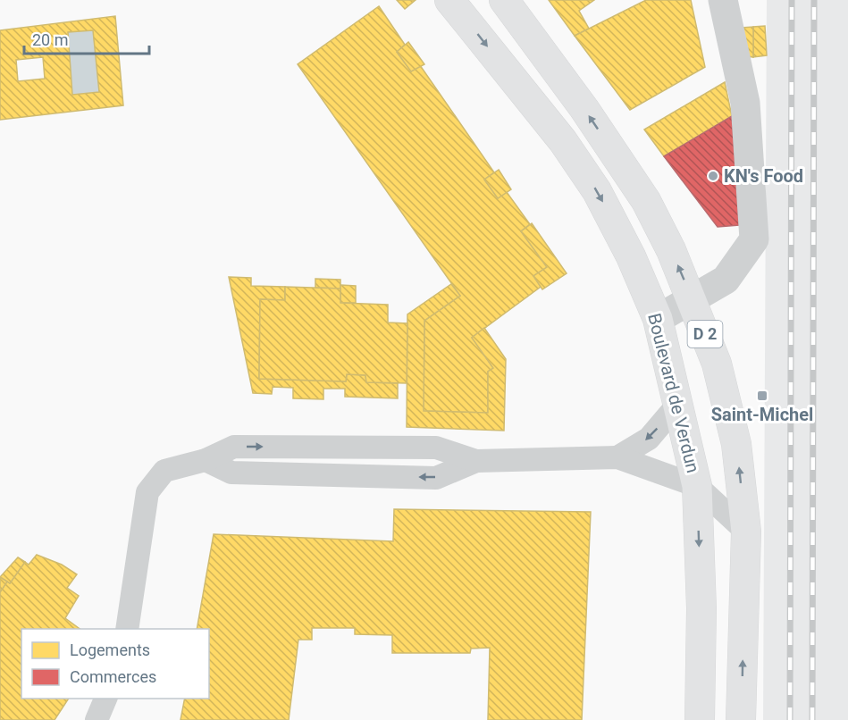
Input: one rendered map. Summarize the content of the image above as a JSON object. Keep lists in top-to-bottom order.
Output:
{
  "streets": {
    "main road": ["D 2", "Boulevard de Verdun"]
  },
  "places": {
    "other": ["KN's Food"],
    "transit": ["Saint-Michel"]
  },
  "legend": ["Logements", "Commerces"],
  "scale_bar": "20 m"
}
